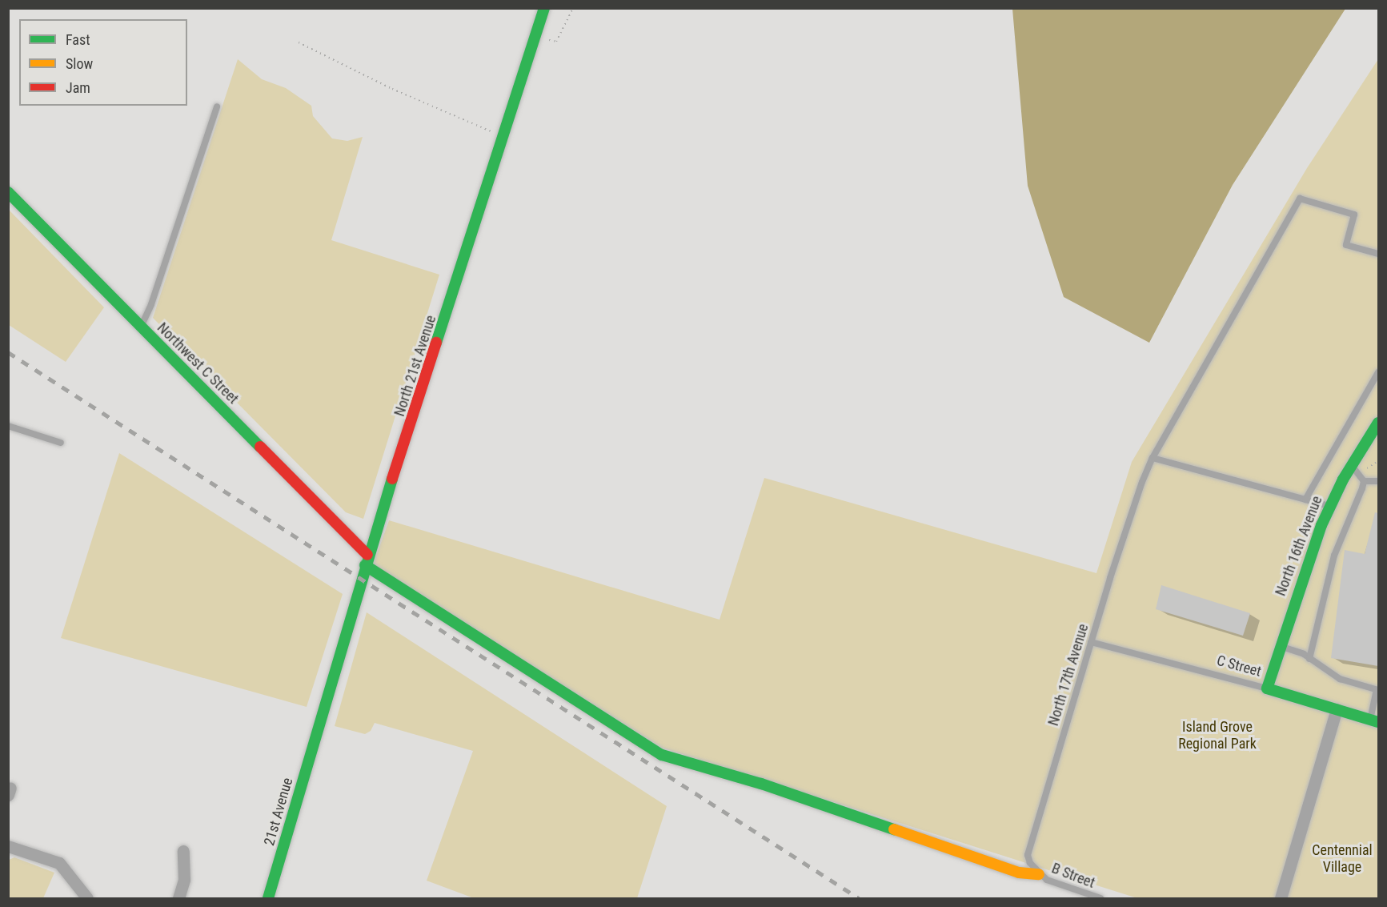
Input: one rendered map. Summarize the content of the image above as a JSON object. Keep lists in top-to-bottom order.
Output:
{
  "streets": {
    "street": [
      "Northwest C Street",
      "North 21st Avenue",
      "North 16th Avenue",
      "C Street",
      "21st Avenue"
    ],
    "lane": ["North 17th Avenue", "B Street"]
  },
  "crossings": [
    ["Northwest C Street", "North 21st Avenue"],
    ["Northwest C Street", "North 17th Avenue"],
    ["Northwest C Street", "B Street"],
    ["North 21st Avenue", "21st Avenue"],
    ["North 16th Avenue", "C Street"],
    ["C Street", "North 17th Avenue"],
    ["North 17th Avenue", "B Street"]
  ],
  "parks": ["Island Grove Regional Park", "Centennial Village"],
  "legend": ["Fast", "Slow", "Jam"]
}
